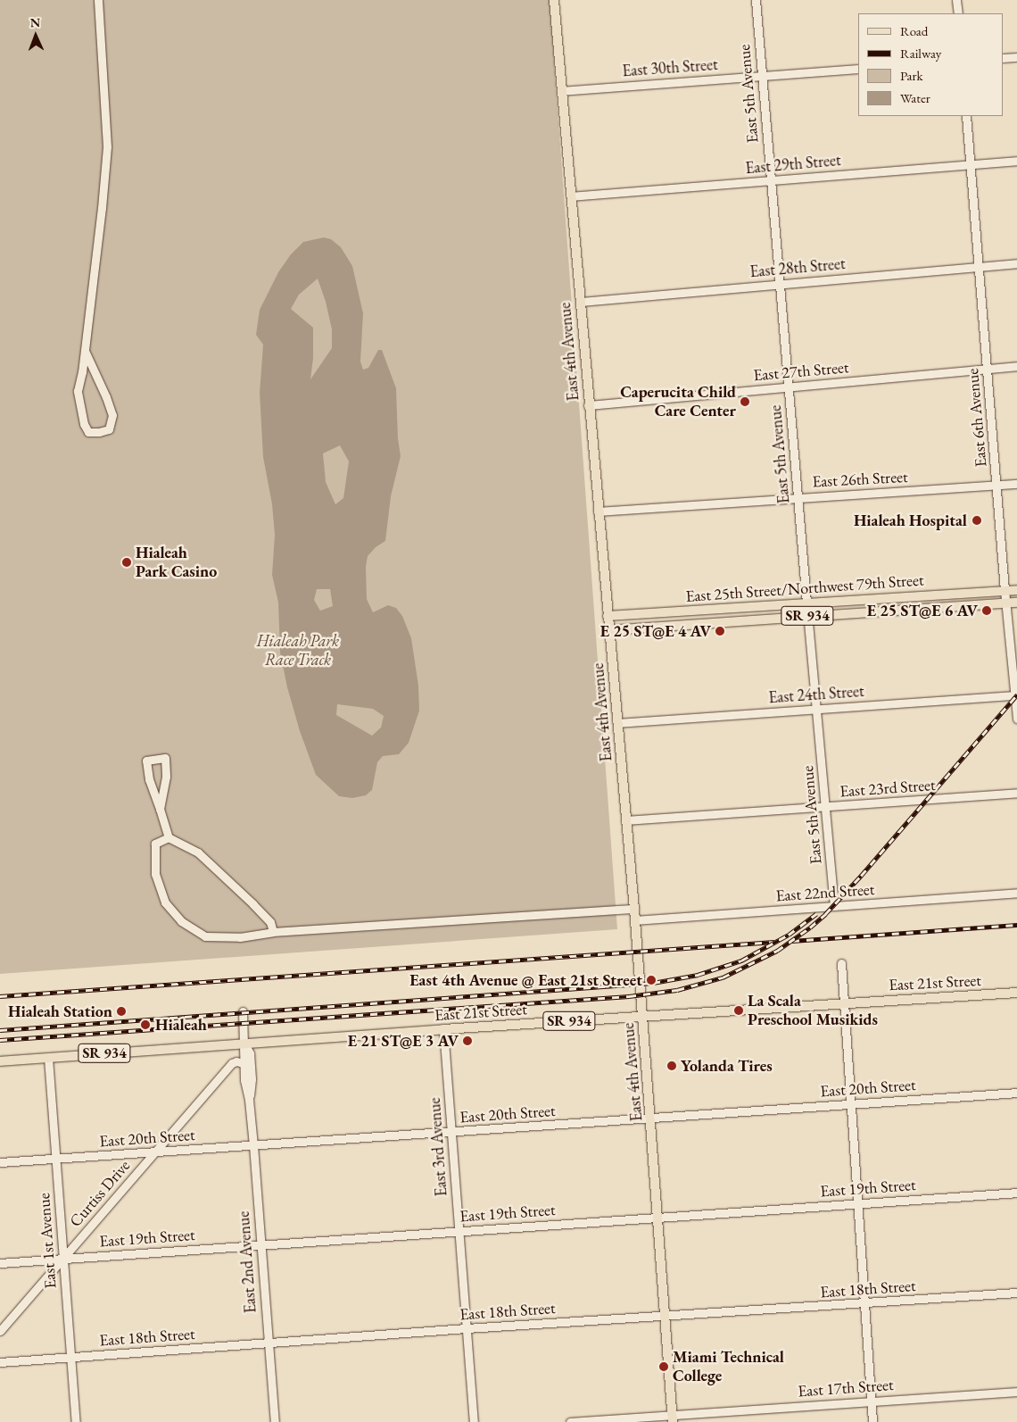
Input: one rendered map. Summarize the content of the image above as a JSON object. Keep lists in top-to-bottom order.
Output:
{
  "streets": {
    "main road": [
      "East 4th Avenue",
      "East 25th Street/Northwest 79th Street",
      "SR 934",
      "East 21st Street"
    ],
    "street": [
      "East 30th Street",
      "East 5th Avenue",
      "East 29th Street",
      "East 28th Street",
      "East 27th Street",
      "East 6th Avenue",
      "East 26th Street",
      "East 24th Street",
      "East 23rd Street",
      "East 22nd Street",
      "East 20th Street",
      "East 3rd Avenue",
      "East 19th Street",
      "Curtiss Drive",
      "East 1st Avenue",
      "East 2nd Avenue",
      "East 18th Street",
      "East 17th Street"
    ]
  },
  "crossings": [
    ["East 30th Street", "East 5th Avenue"],
    ["East 30th Street", "East 4th Avenue"],
    ["East 5th Avenue", "East 29th Street"],
    ["East 5th Avenue", "East 28th Street"],
    ["East 5th Avenue", "East 27th Street"],
    ["East 5th Avenue", "East 26th Street"],
    ["East 5th Avenue", "East 25th Street/Northwest 79th Street"],
    ["East 5th Avenue", "East 24th Street"],
    ["East 5th Avenue", "East 23rd Street"],
    ["East 5th Avenue", "East 22nd Street"],
    ["East 29th Street", "East 4th Avenue"],
    ["East 29th Street", "East 6th Avenue"],
    ["East 28th Street", "East 4th Avenue"],
    ["East 28th Street", "East 6th Avenue"],
    ["East 4th Avenue", "East 27th Street"],
    ["East 4th Avenue", "East 26th Street"],
    ["East 4th Avenue", "East 25th Street/Northwest 79th Street"],
    ["East 4th Avenue", "East 24th Street"],
    ["East 4th Avenue", "East 23rd Street"],
    ["East 4th Avenue", "East 22nd Street"],
    ["East 4th Avenue", "East 21st Street"],
    ["East 4th Avenue", "East 20th Street"],
    ["East 4th Avenue", "East 19th Street"],
    ["East 4th Avenue", "East 18th Street"],
    ["East 4th Avenue", "East 17th Street"],
    ["East 27th Street", "East 6th Avenue"],
    ["East 6th Avenue", "East 26th Street"],
    ["East 6th Avenue", "East 25th Street/Northwest 79th Street"],
    ["East 6th Avenue", "SR 934"],
    ["East 6th Avenue", "East 24th Street"],
    ["East 25th Street/Northwest 79th Street", "SR 934"],
    ["East 21st Street", "East 3rd Avenue"],
    ["East 21st Street", "East 1st Avenue"],
    ["East 21st Street", "East 2nd Avenue"],
    ["East 20th Street", "East 3rd Avenue"],
    ["East 20th Street", "Curtiss Drive"],
    ["East 20th Street", "East 1st Avenue"],
    ["East 20th Street", "East 2nd Avenue"],
    ["East 3rd Avenue", "East 19th Street"],
    ["East 3rd Avenue", "East 18th Street"],
    ["East 19th Street", "Curtiss Drive"],
    ["East 19th Street", "East 1st Avenue"],
    ["East 19th Street", "East 2nd Avenue"],
    ["Curtiss Drive", "East 1st Avenue"],
    ["Curtiss Drive", "East 2nd Avenue"],
    ["East 1st Avenue", "East 18th Street"],
    ["East 2nd Avenue", "East 18th Street"]
  ],
  "parks": ["Hialeah Park Race Track"],
  "places": [
    "Caperucita Child Care Center",
    "Hialeah Hospital",
    "Hialeah Park Casino",
    "E 25 ST@E 6 AV",
    "E 25 ST@E 4 AV",
    "East 4th Avenue @ East 21st Street",
    "La Scala Preschool Musikids",
    "Hialeah Station",
    "Hialeah",
    "E 21 ST@E 3 AV",
    "Yolanda Tires",
    "Miami Technical College"
  ],
  "legend": [
    "Road",
    "Railway",
    "Park",
    "Water"
  ],
  "north": "top"
}
